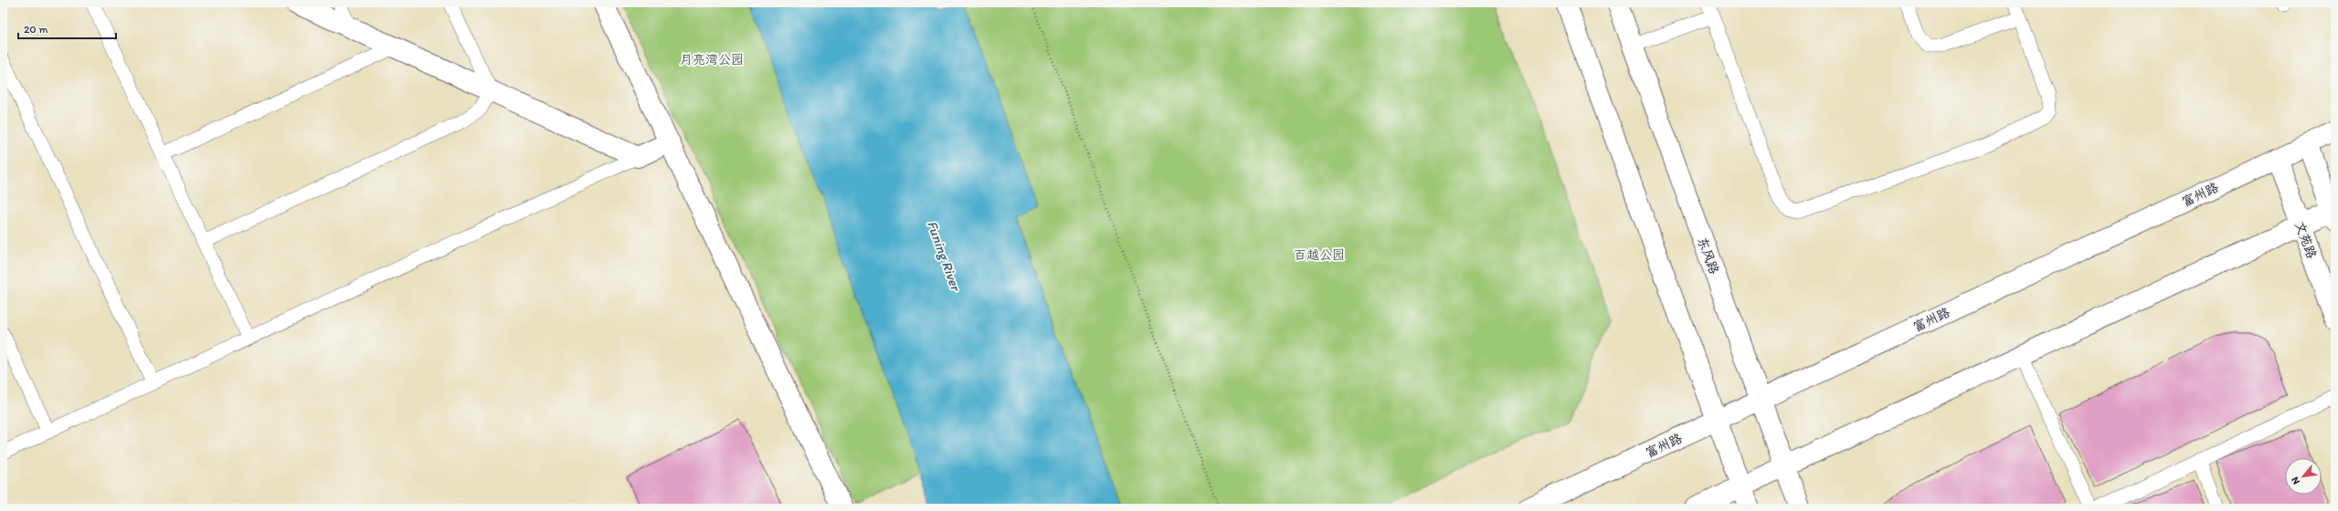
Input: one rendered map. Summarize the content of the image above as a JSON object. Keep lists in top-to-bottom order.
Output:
{
  "streets": {
    "main road": ["富州路", "文苑路", "东风路"]
  },
  "crossings": [
    ["富州路", "文苑路"],
    ["富州路", "东风路"]
  ],
  "water": ["Funing River"],
  "parks": ["月亮湾公园", "百越公园"],
  "scale_bar": "20 m",
  "north": "bottom left"
}
